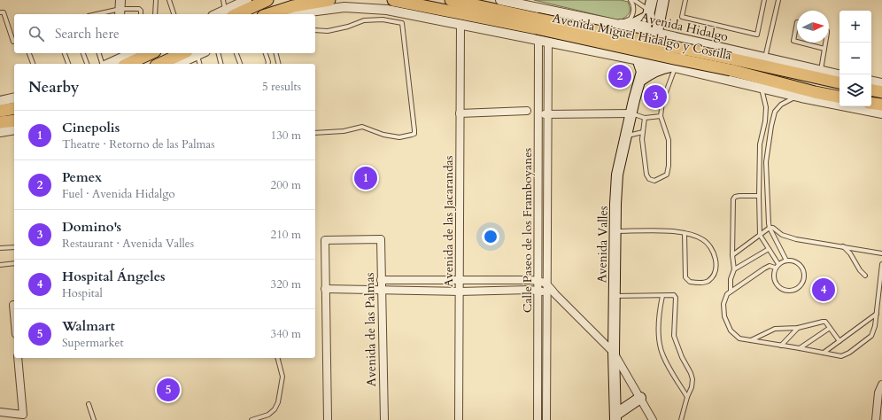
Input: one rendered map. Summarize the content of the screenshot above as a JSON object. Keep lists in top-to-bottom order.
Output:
{
  "streets": {
    "main road": ["Avenida Miguel Hidalgo y Costilla", "Avenida Valles"],
    "street": [
      "Avenida Hidalgo",
      "Avenida de las Jacarandas",
      "Calle Paseo de los Framboyanes",
      "Avenida de las Palmas"
    ]
  },
  "north": "right",
  "page": {
    "map_buttons": ["+", "−"],
    "search": "Search here",
    "pins": [
      "2",
      "3",
      "1",
      "4",
      "5"
    ],
    "heading": ["Nearby", "5 results"],
    "list": [
      {
        "mark": "1",
        "name": "Cinepolis",
        "note": "Theatre · Retorno de las Palmas",
        "value": "130 m"
      },
      {
        "mark": "2",
        "name": "Pemex",
        "note": "Fuel · Avenida Hidalgo",
        "value": "200 m"
      },
      {
        "mark": "3",
        "name": "Domino's",
        "note": "Restaurant · Avenida Valles",
        "value": "210 m"
      },
      {
        "mark": "4",
        "name": "Hospital Ángeles",
        "note": "Hospital",
        "value": "320 m"
      },
      {
        "mark": "5",
        "name": "Walmart",
        "note": "Supermarket",
        "value": "340 m"
      }
    ]
  }
}
